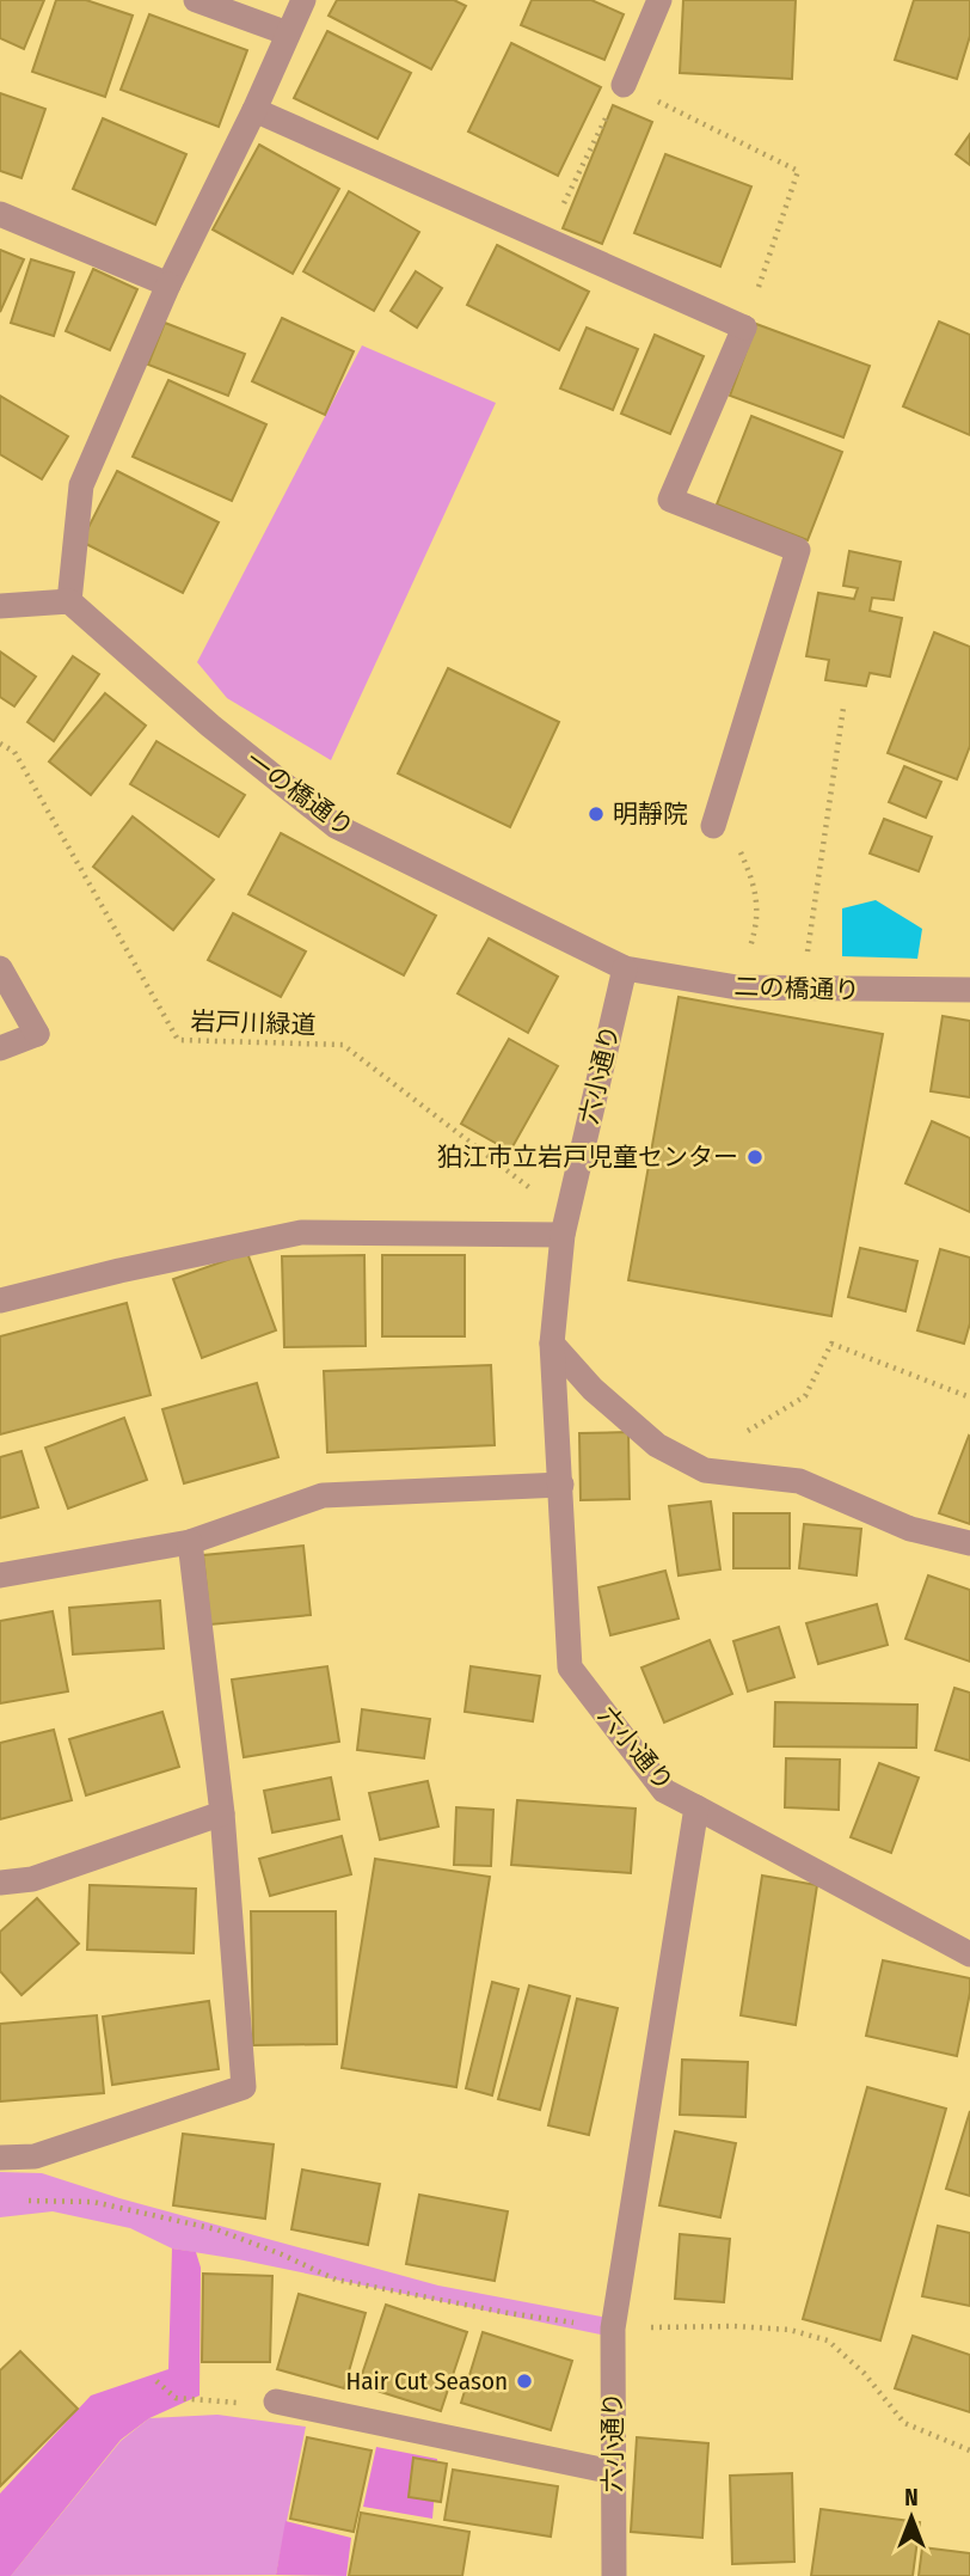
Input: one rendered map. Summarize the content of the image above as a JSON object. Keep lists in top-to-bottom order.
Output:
{
  "streets": {
    "street": ["一の橋通り", "二の橋通り", "六小通り"],
    "path": ["岩戸川緑道"]
  },
  "crossings": [
    ["一の橋通り", "二の橋通り"],
    ["一の橋通り", "六小通り"],
    ["二の橋通り", "六小通り"],
    ["岩戸川緑道", "六小通り"]
  ],
  "places": ["明靜院", "狛江市立岩戸児童センター", "Hair Cut Season"],
  "north": "top"
}
